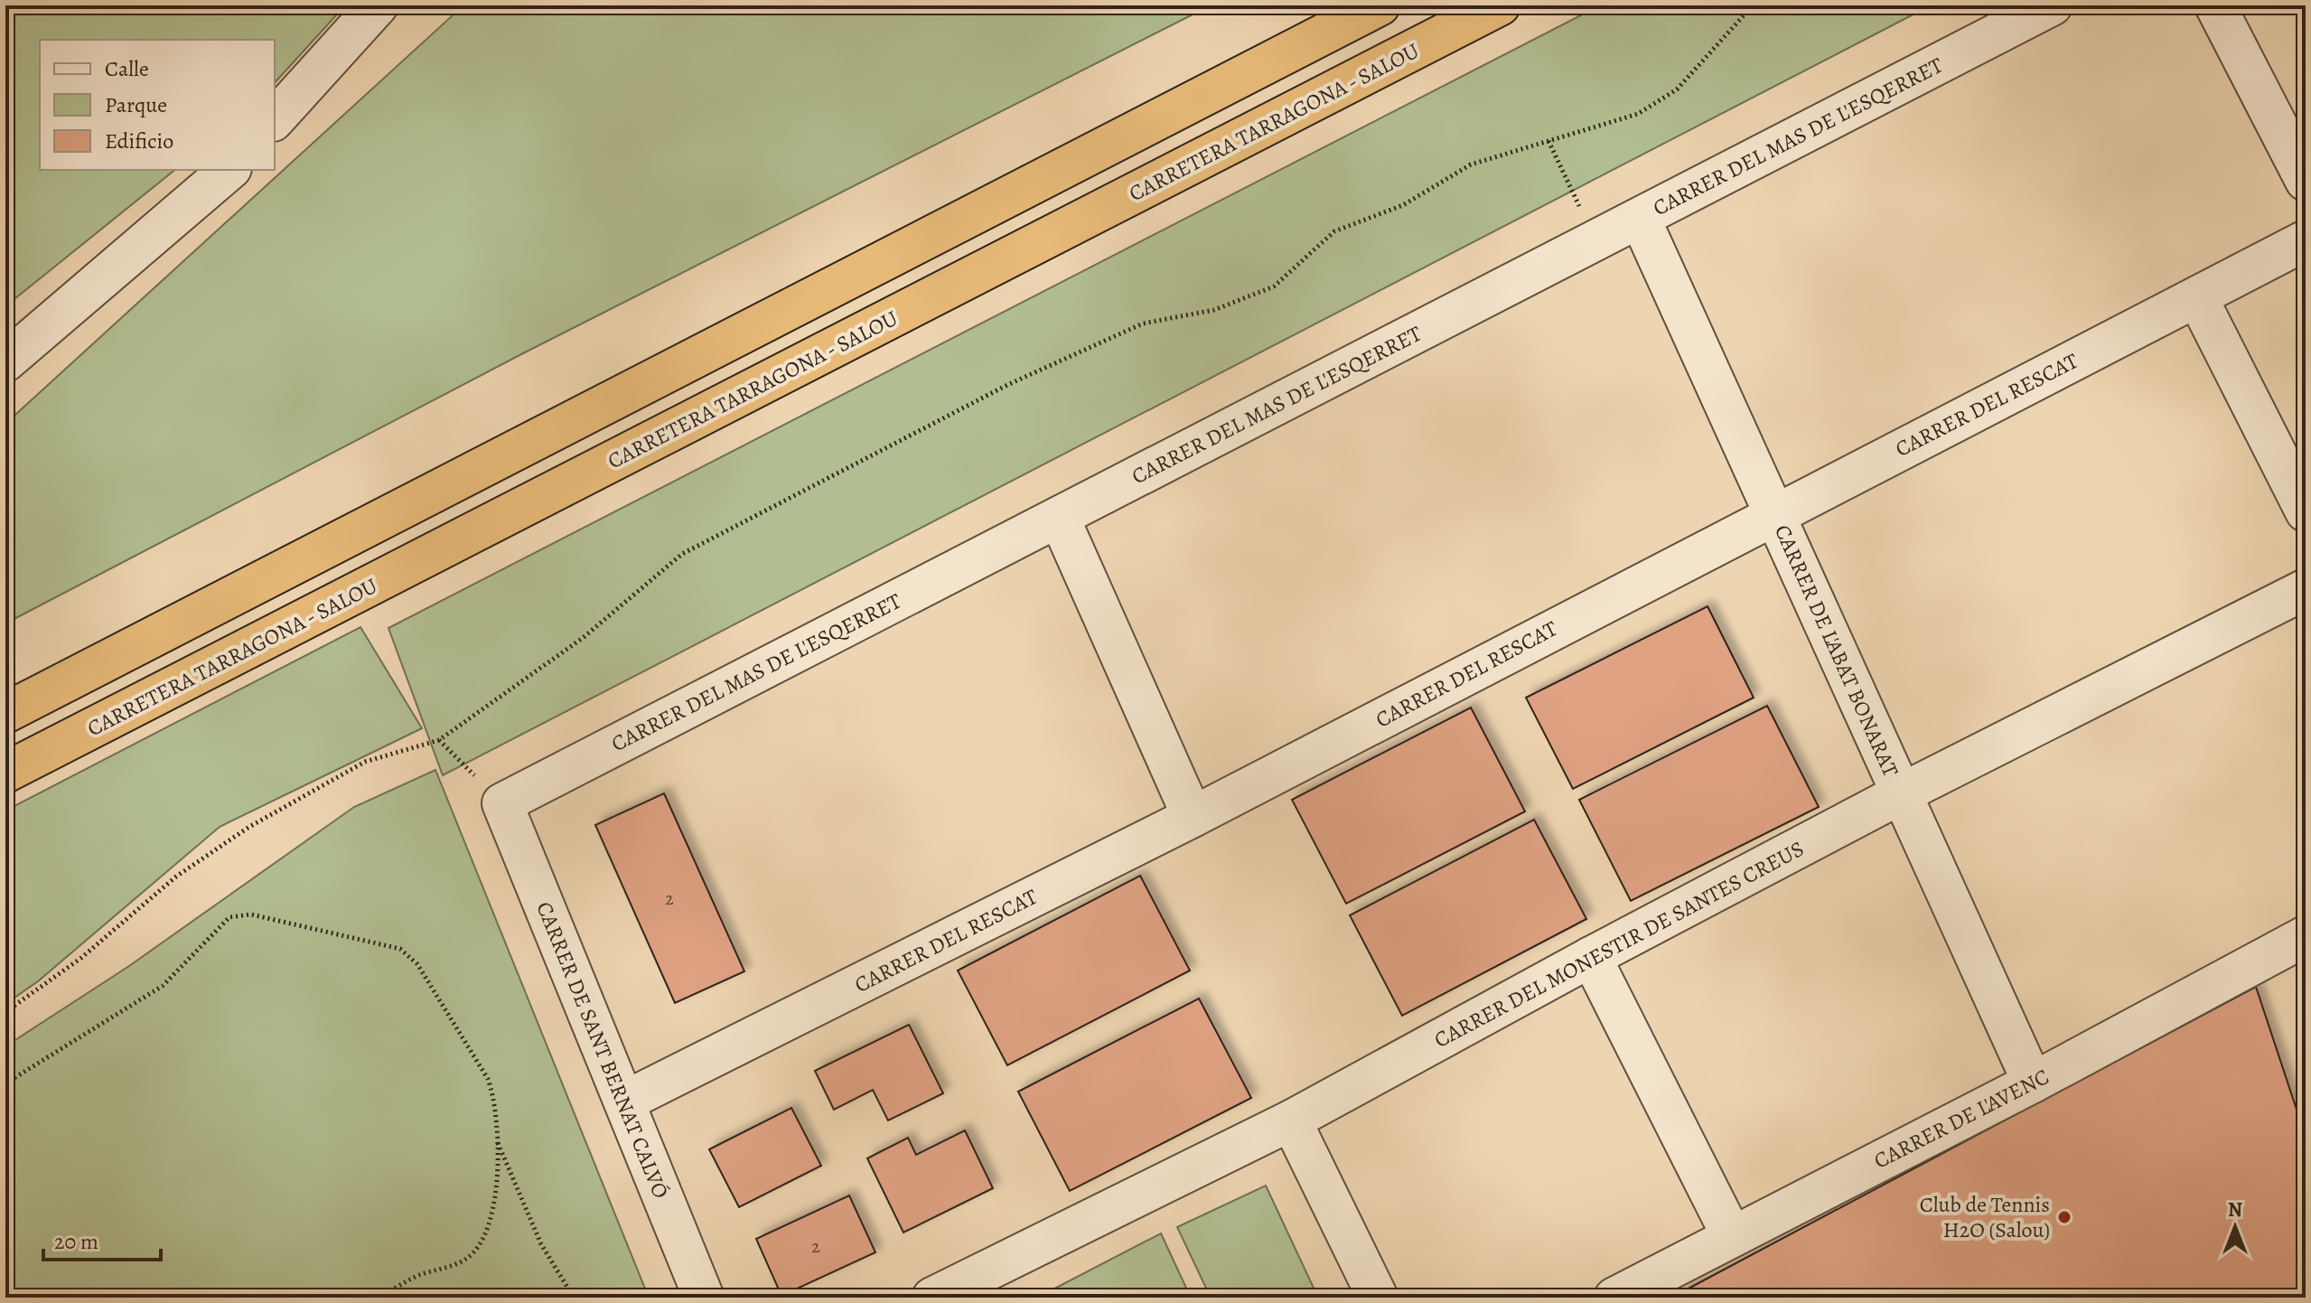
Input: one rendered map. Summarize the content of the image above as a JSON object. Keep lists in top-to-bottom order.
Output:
{
  "streets": {
    "highway": ["CARRETERA TARRAGONA - SALOU"],
    "street": [
      "CARRER DEL MAS DE L'ESQERRET",
      "CARRER DEL RESCAT",
      "CARRER DE L'ABAT BONARAT",
      "CARRER DEL MONESTIR DE SANTES CREUS",
      "CARRER DE SANT BERNAT CALVÓ",
      "CARRER DE L'AVENC"
    ]
  },
  "crossings": [
    ["CARRER DEL MAS DE L'ESQERRET", "CARRER DE L'ABAT BONARAT"],
    ["CARRER DEL MAS DE L'ESQERRET", "CARRER DE SANT BERNAT CALVÓ"],
    ["CARRER DEL RESCAT", "CARRER DE L'ABAT BONARAT"],
    ["CARRER DEL RESCAT", "CARRER DE SANT BERNAT CALVÓ"],
    ["CARRER DE L'ABAT BONARAT", "CARRER DEL MONESTIR DE SANTES CREUS"],
    ["CARRER DE L'ABAT BONARAT", "CARRER DE L'AVENC"]
  ],
  "places": ["Club de Tennis H2O (Salou)"],
  "house_numbers": ["2", "2"],
  "legend": ["Calle", "Parque", "Edificio"],
  "scale_bar": "20 m",
  "north": "top"
}
